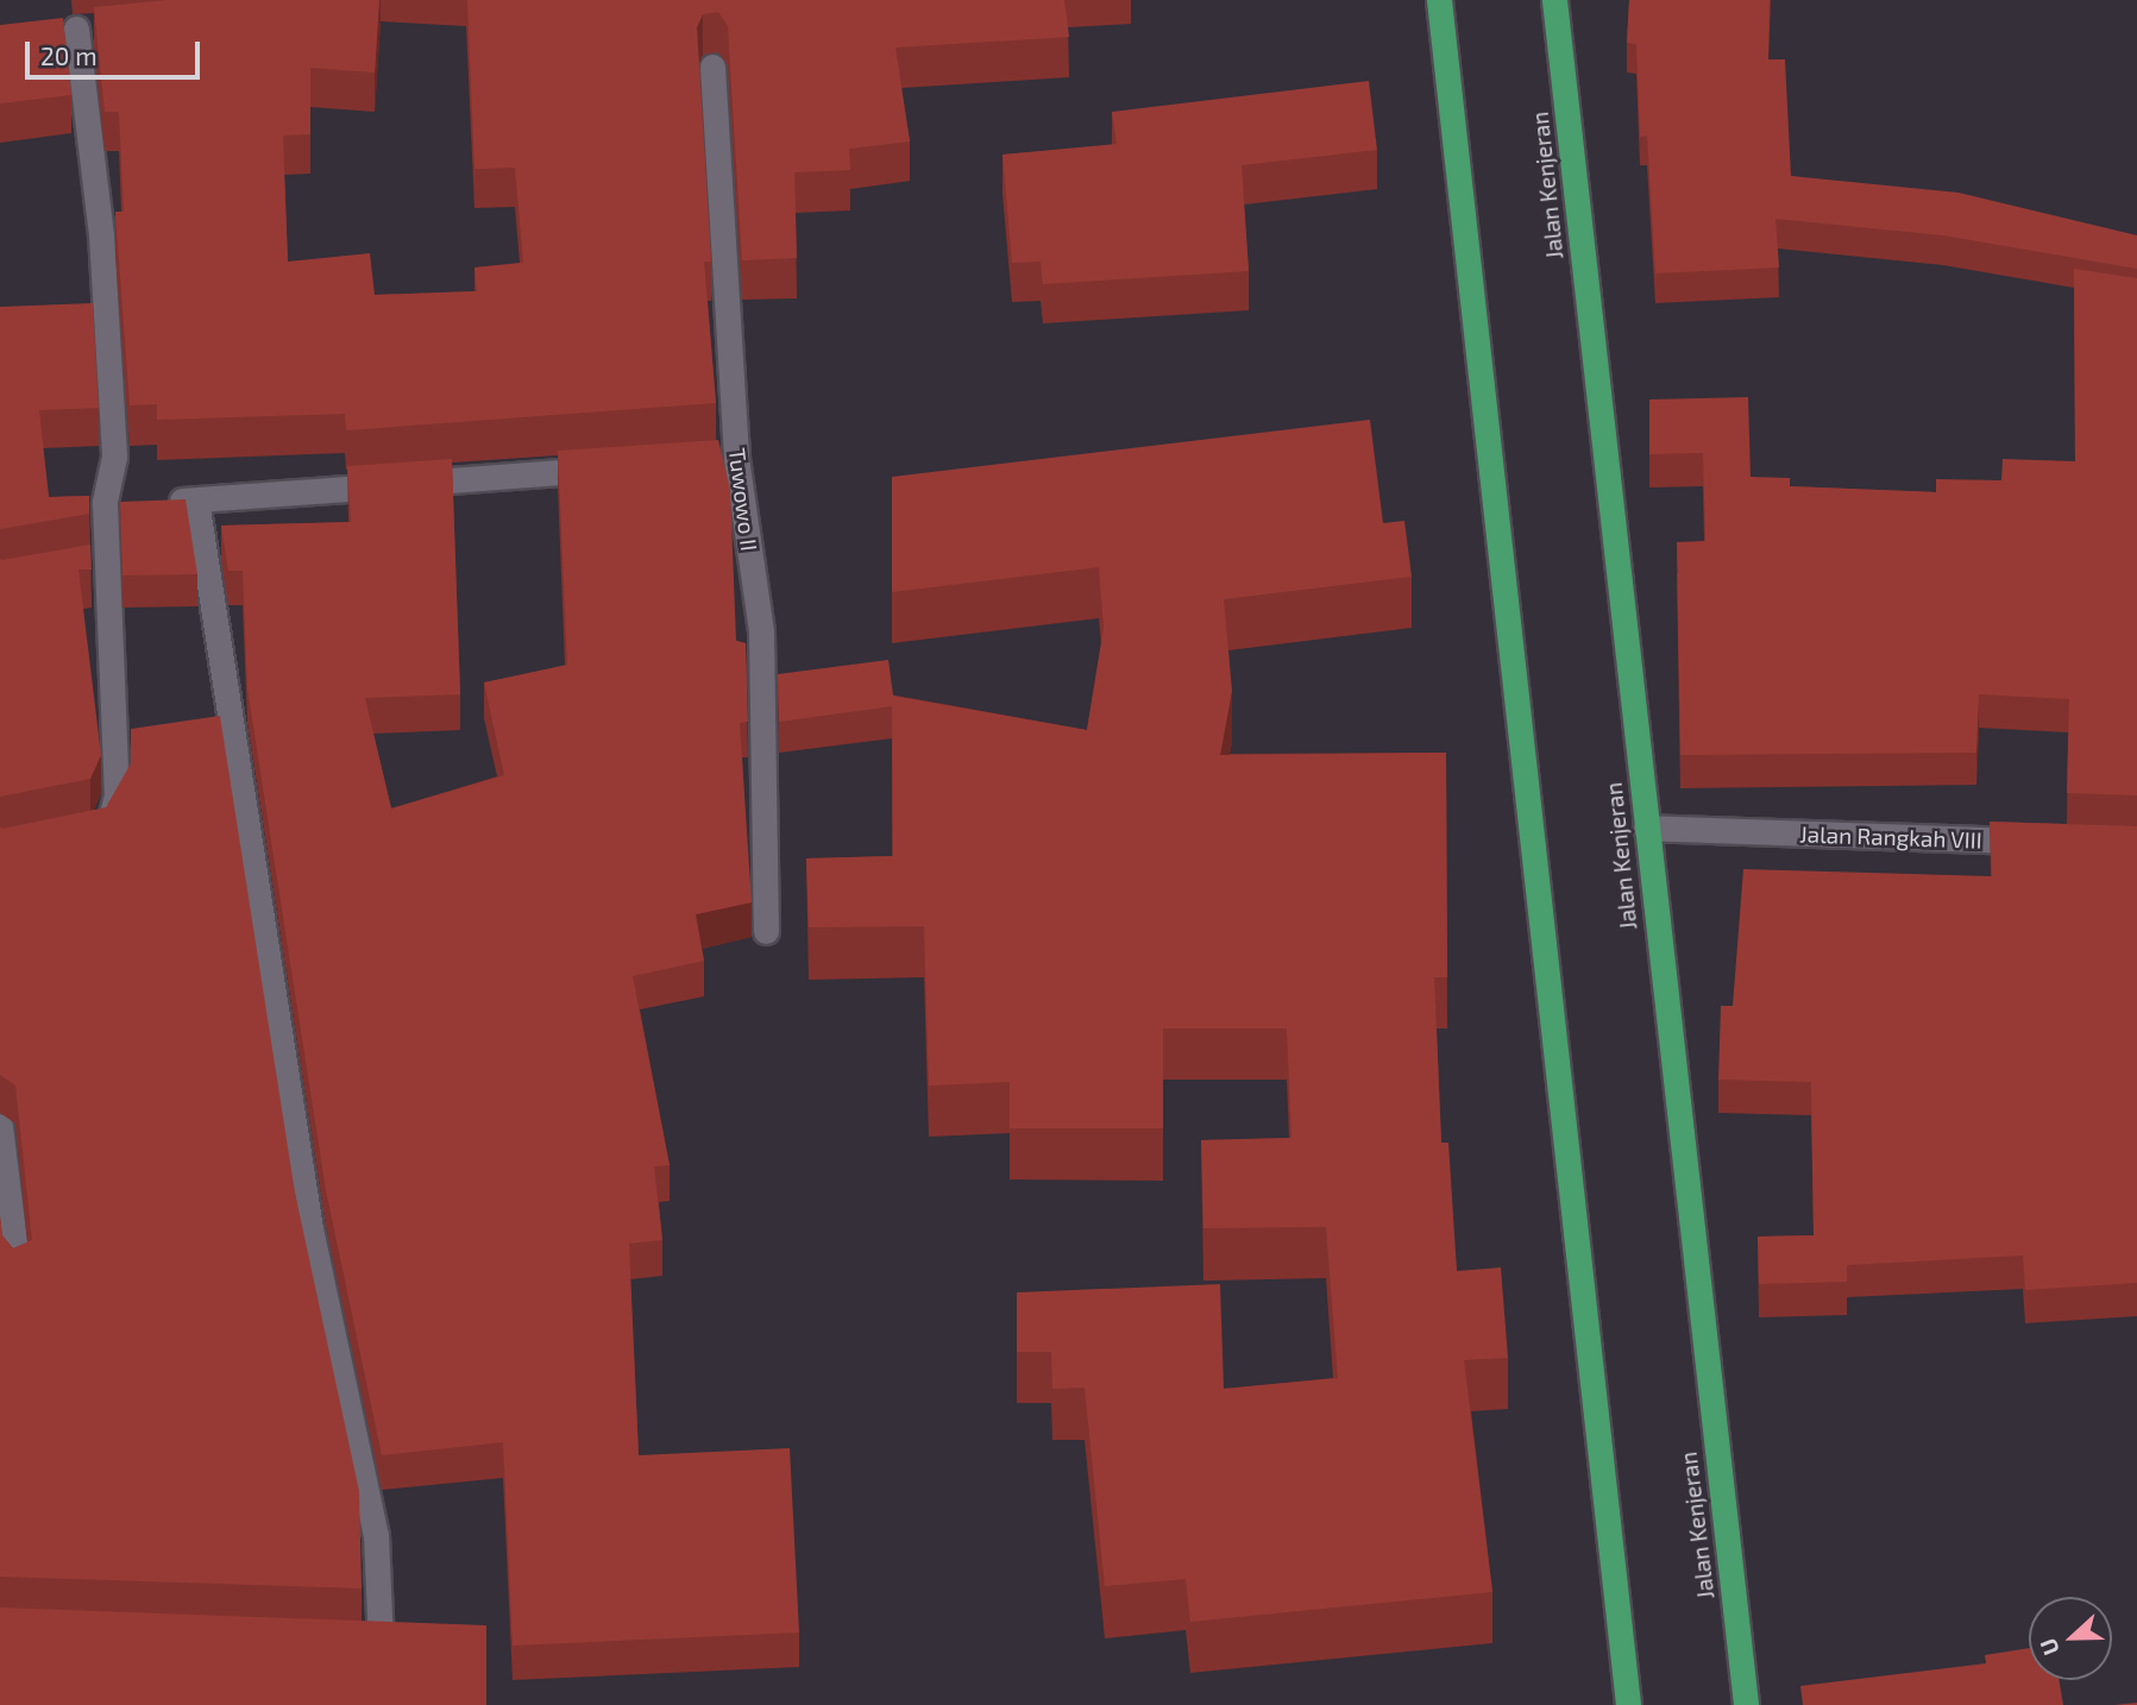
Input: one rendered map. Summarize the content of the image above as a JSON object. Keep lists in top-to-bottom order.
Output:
{
  "streets": {
    "highway": ["Jalan Kenjeran"],
    "street": ["Tuwowo II", "Jalan Rangkah VIII"]
  },
  "crossings": [
    ["Jalan Kenjeran", "Jalan Rangkah VIII"]
  ],
  "scale_bar": "20 m",
  "north": "left"
}
